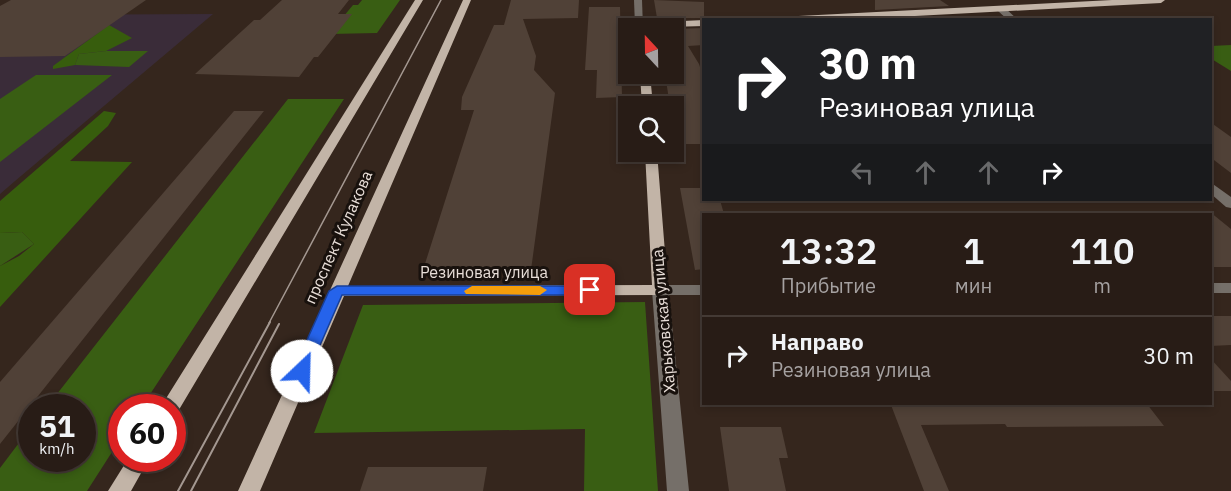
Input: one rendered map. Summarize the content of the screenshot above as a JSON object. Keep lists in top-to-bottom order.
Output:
{
  "streets": {
    "main road": ["проспект Кулакова", "Резиновая улица", "Харьковская улица"]
  },
  "crossings": [
    ["проспект Кулакова", "Резиновая улица"],
    ["Резиновая улица", "Харьковская улица"]
  ],
  "north": "top",
  "page": {
    "turn": ["30 m", "Резиновая улица"],
    "eta": [
      "13:32",
      "Прибытие",
      "1",
      "мин",
      "110",
      "m"
    ],
    "list": [
      {
        "name": "Направо",
        "note": "Резиновая улица",
        "value": "30 m"
      }
    ],
    "speed": "51 km/h",
    "limit": "60"
  }
}
